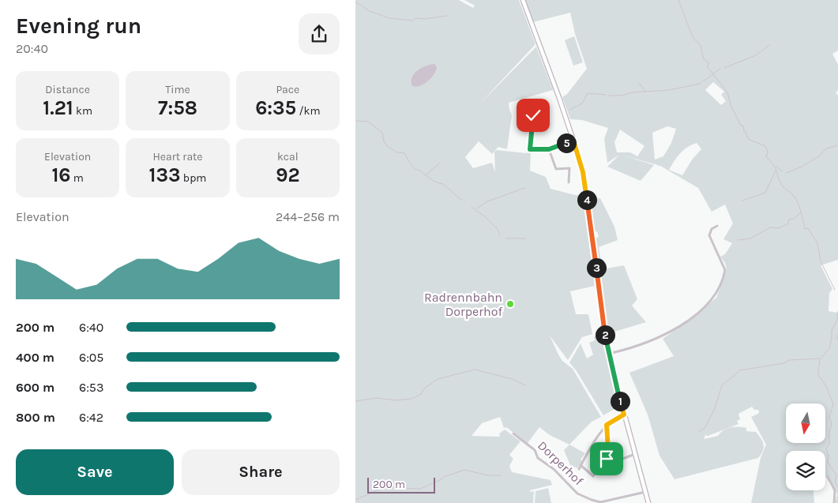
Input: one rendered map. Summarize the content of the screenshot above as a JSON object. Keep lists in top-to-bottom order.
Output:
{
  "streets": {
    "street": ["Dorperhof"]
  },
  "places": ["Radrennbahn Dorperhof"],
  "scale_bar": "200 m",
  "north": "bottom",
  "page": {
    "heading": ["Evening run", "20:40"],
    "stats": [
      ["Distance", "1.21 km"],
      ["Time", "7:58"],
      ["Pace", "6:35 /km"],
      ["Elevation", "16 m"],
      ["Heart rate", "133 bpm"],
      ["kcal", "92"]
    ],
    "pins": [
      "5",
      "4",
      "3",
      "2",
      "1"
    ],
    "chart": ["Elevation", "244–256 m"],
    "list": [
      {
        "name": "200 m",
        "note": "6:40"
      },
      {
        "name": "400 m",
        "note": "6:05"
      },
      {
        "name": "600 m",
        "note": "6:53"
      },
      {
        "name": "800 m",
        "note": "6:42"
      }
    ],
    "buttons": ["Save", "Share"],
    "scale": "200 m"
  }
}
